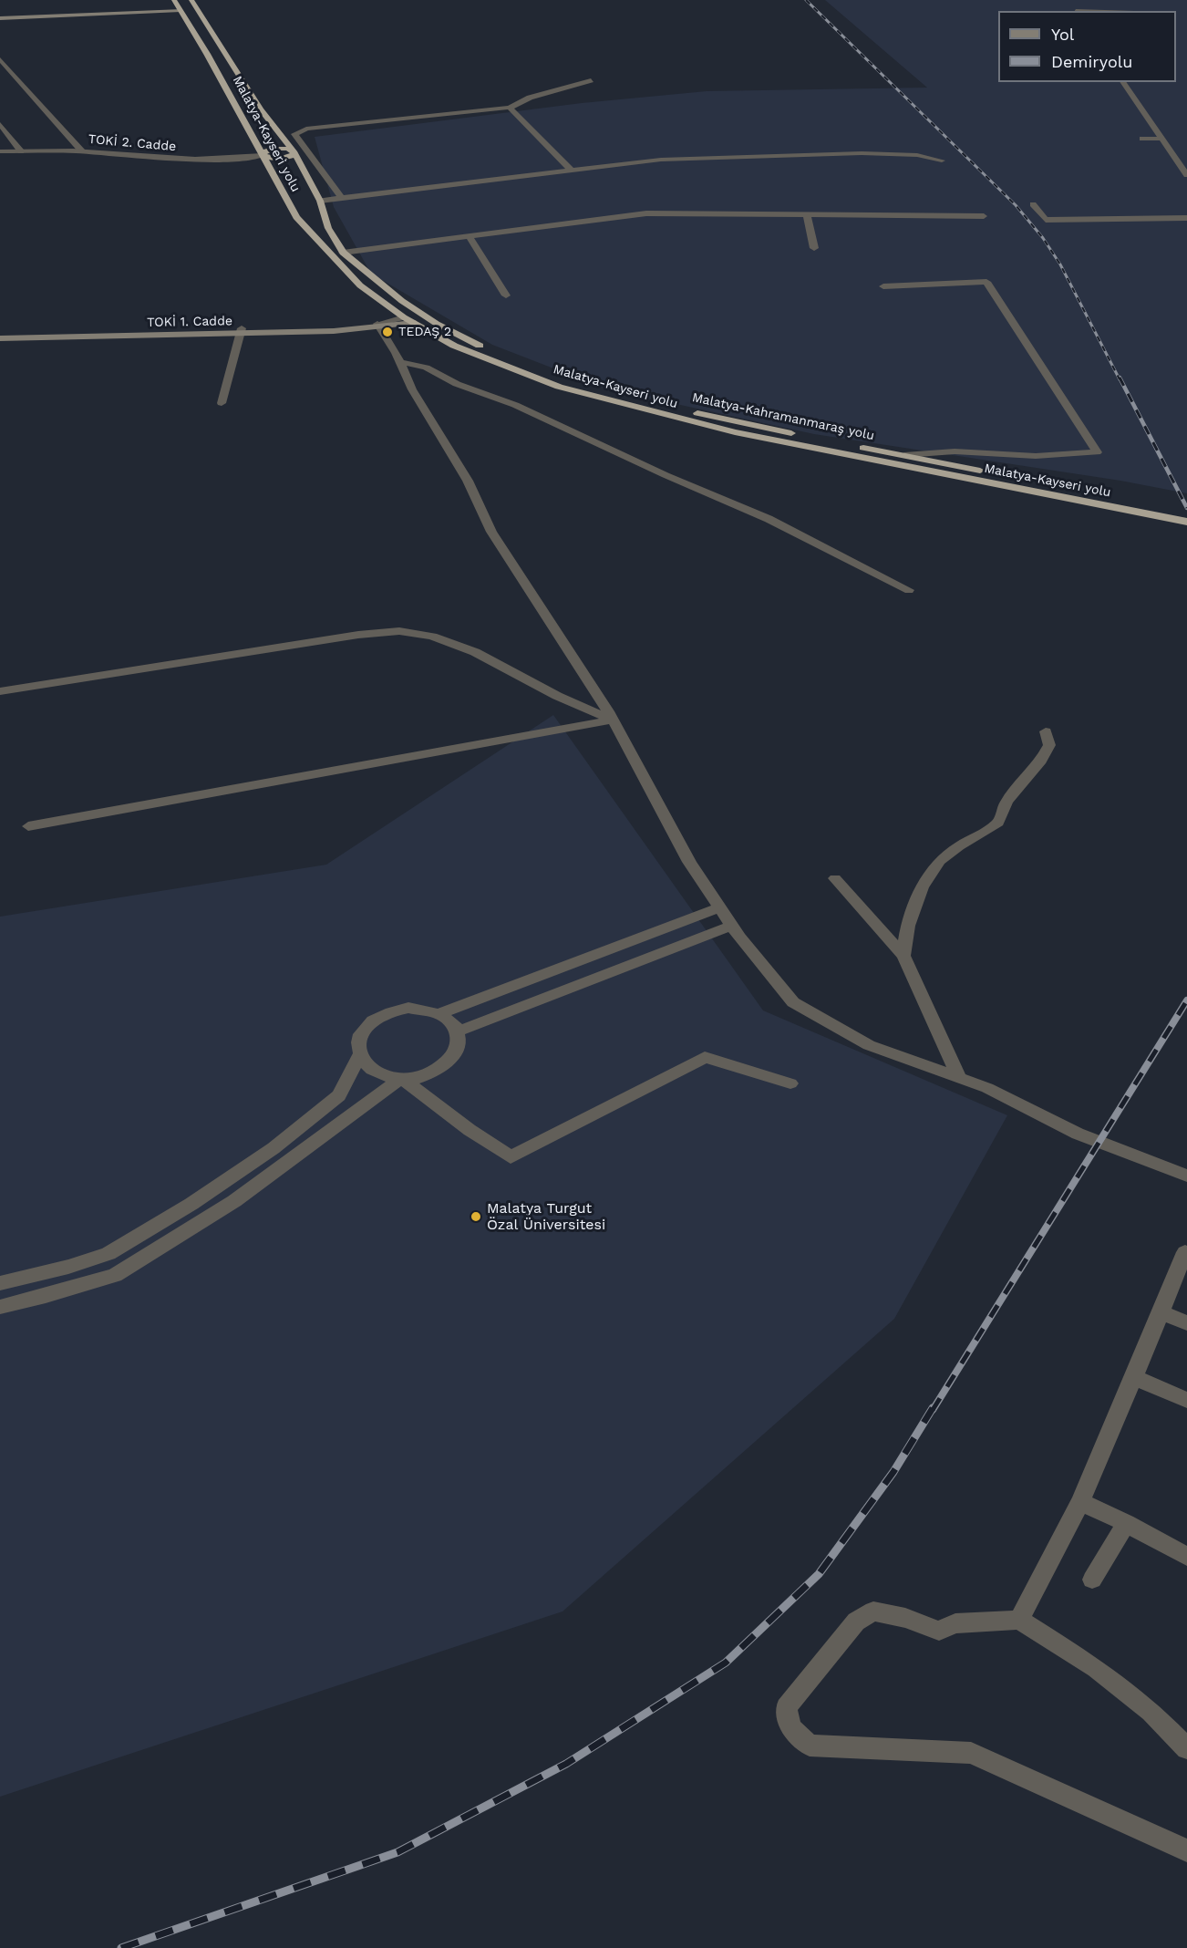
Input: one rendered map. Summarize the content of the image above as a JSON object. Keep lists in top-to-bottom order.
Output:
{
  "streets": {
    "highway": ["Malatya-Kayseri yolu", "Malatya-Kahramanmaraş yolu"],
    "main road": ["TOKİ 1. Cadde"],
    "street": ["TOKİ 2. Cadde"]
  },
  "crossings": [
    ["Malatya-Kayseri yolu", "TOKİ 2. Cadde"],
    ["Malatya-Kayseri yolu", "TOKİ 1. Cadde"]
  ],
  "places": ["TEDAŞ 2", "Malatya Turgut Özal Üniversitesi"],
  "legend": ["Yol", "Demiryolu"]
}
